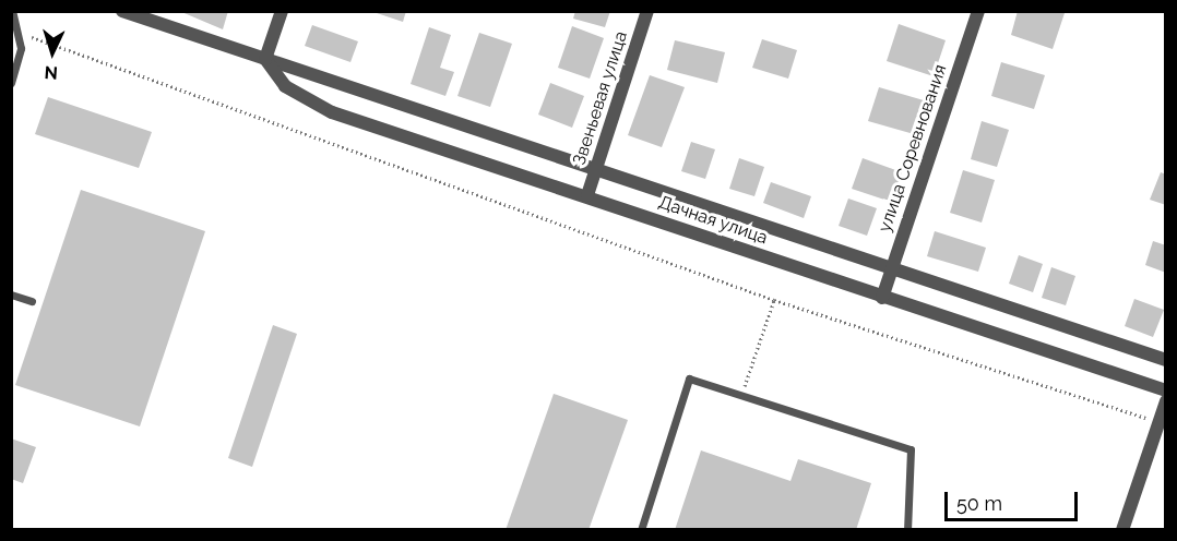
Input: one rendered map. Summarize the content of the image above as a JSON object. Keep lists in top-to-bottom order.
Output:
{
  "streets": {
    "street": ["Звеньевая улица", "улица Соревнования", "Дачная улица"]
  },
  "crossings": [
    ["Звеньевая улица", "Дачная улица"],
    ["улица Соревнования", "Дачная улица"]
  ],
  "scale_bar": "50 m",
  "north": "bottom"
}
